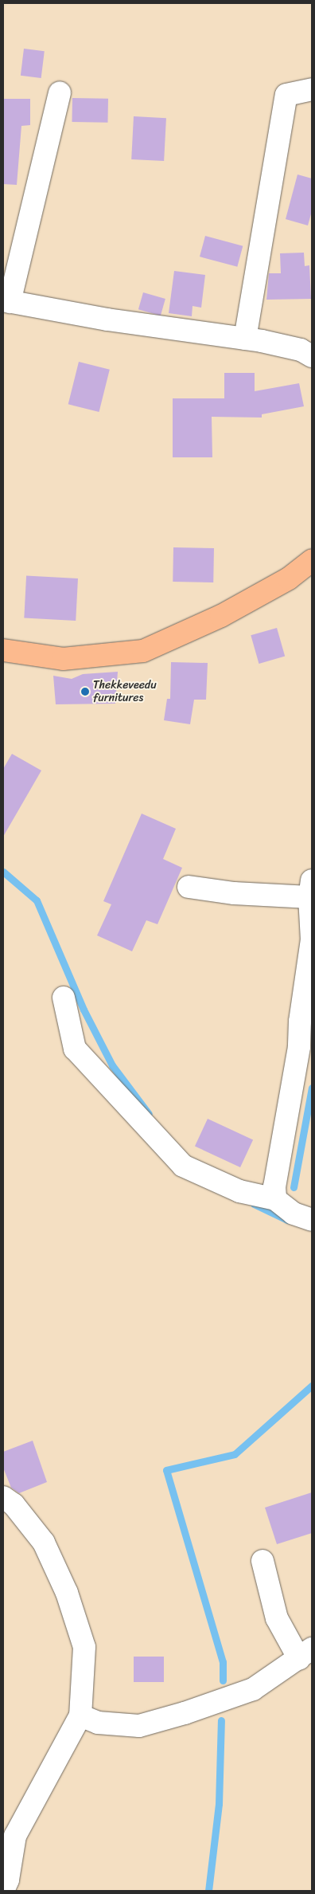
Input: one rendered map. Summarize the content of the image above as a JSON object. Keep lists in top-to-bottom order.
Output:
{
  "places": ["Thekkeveedu furnitures"]
}
